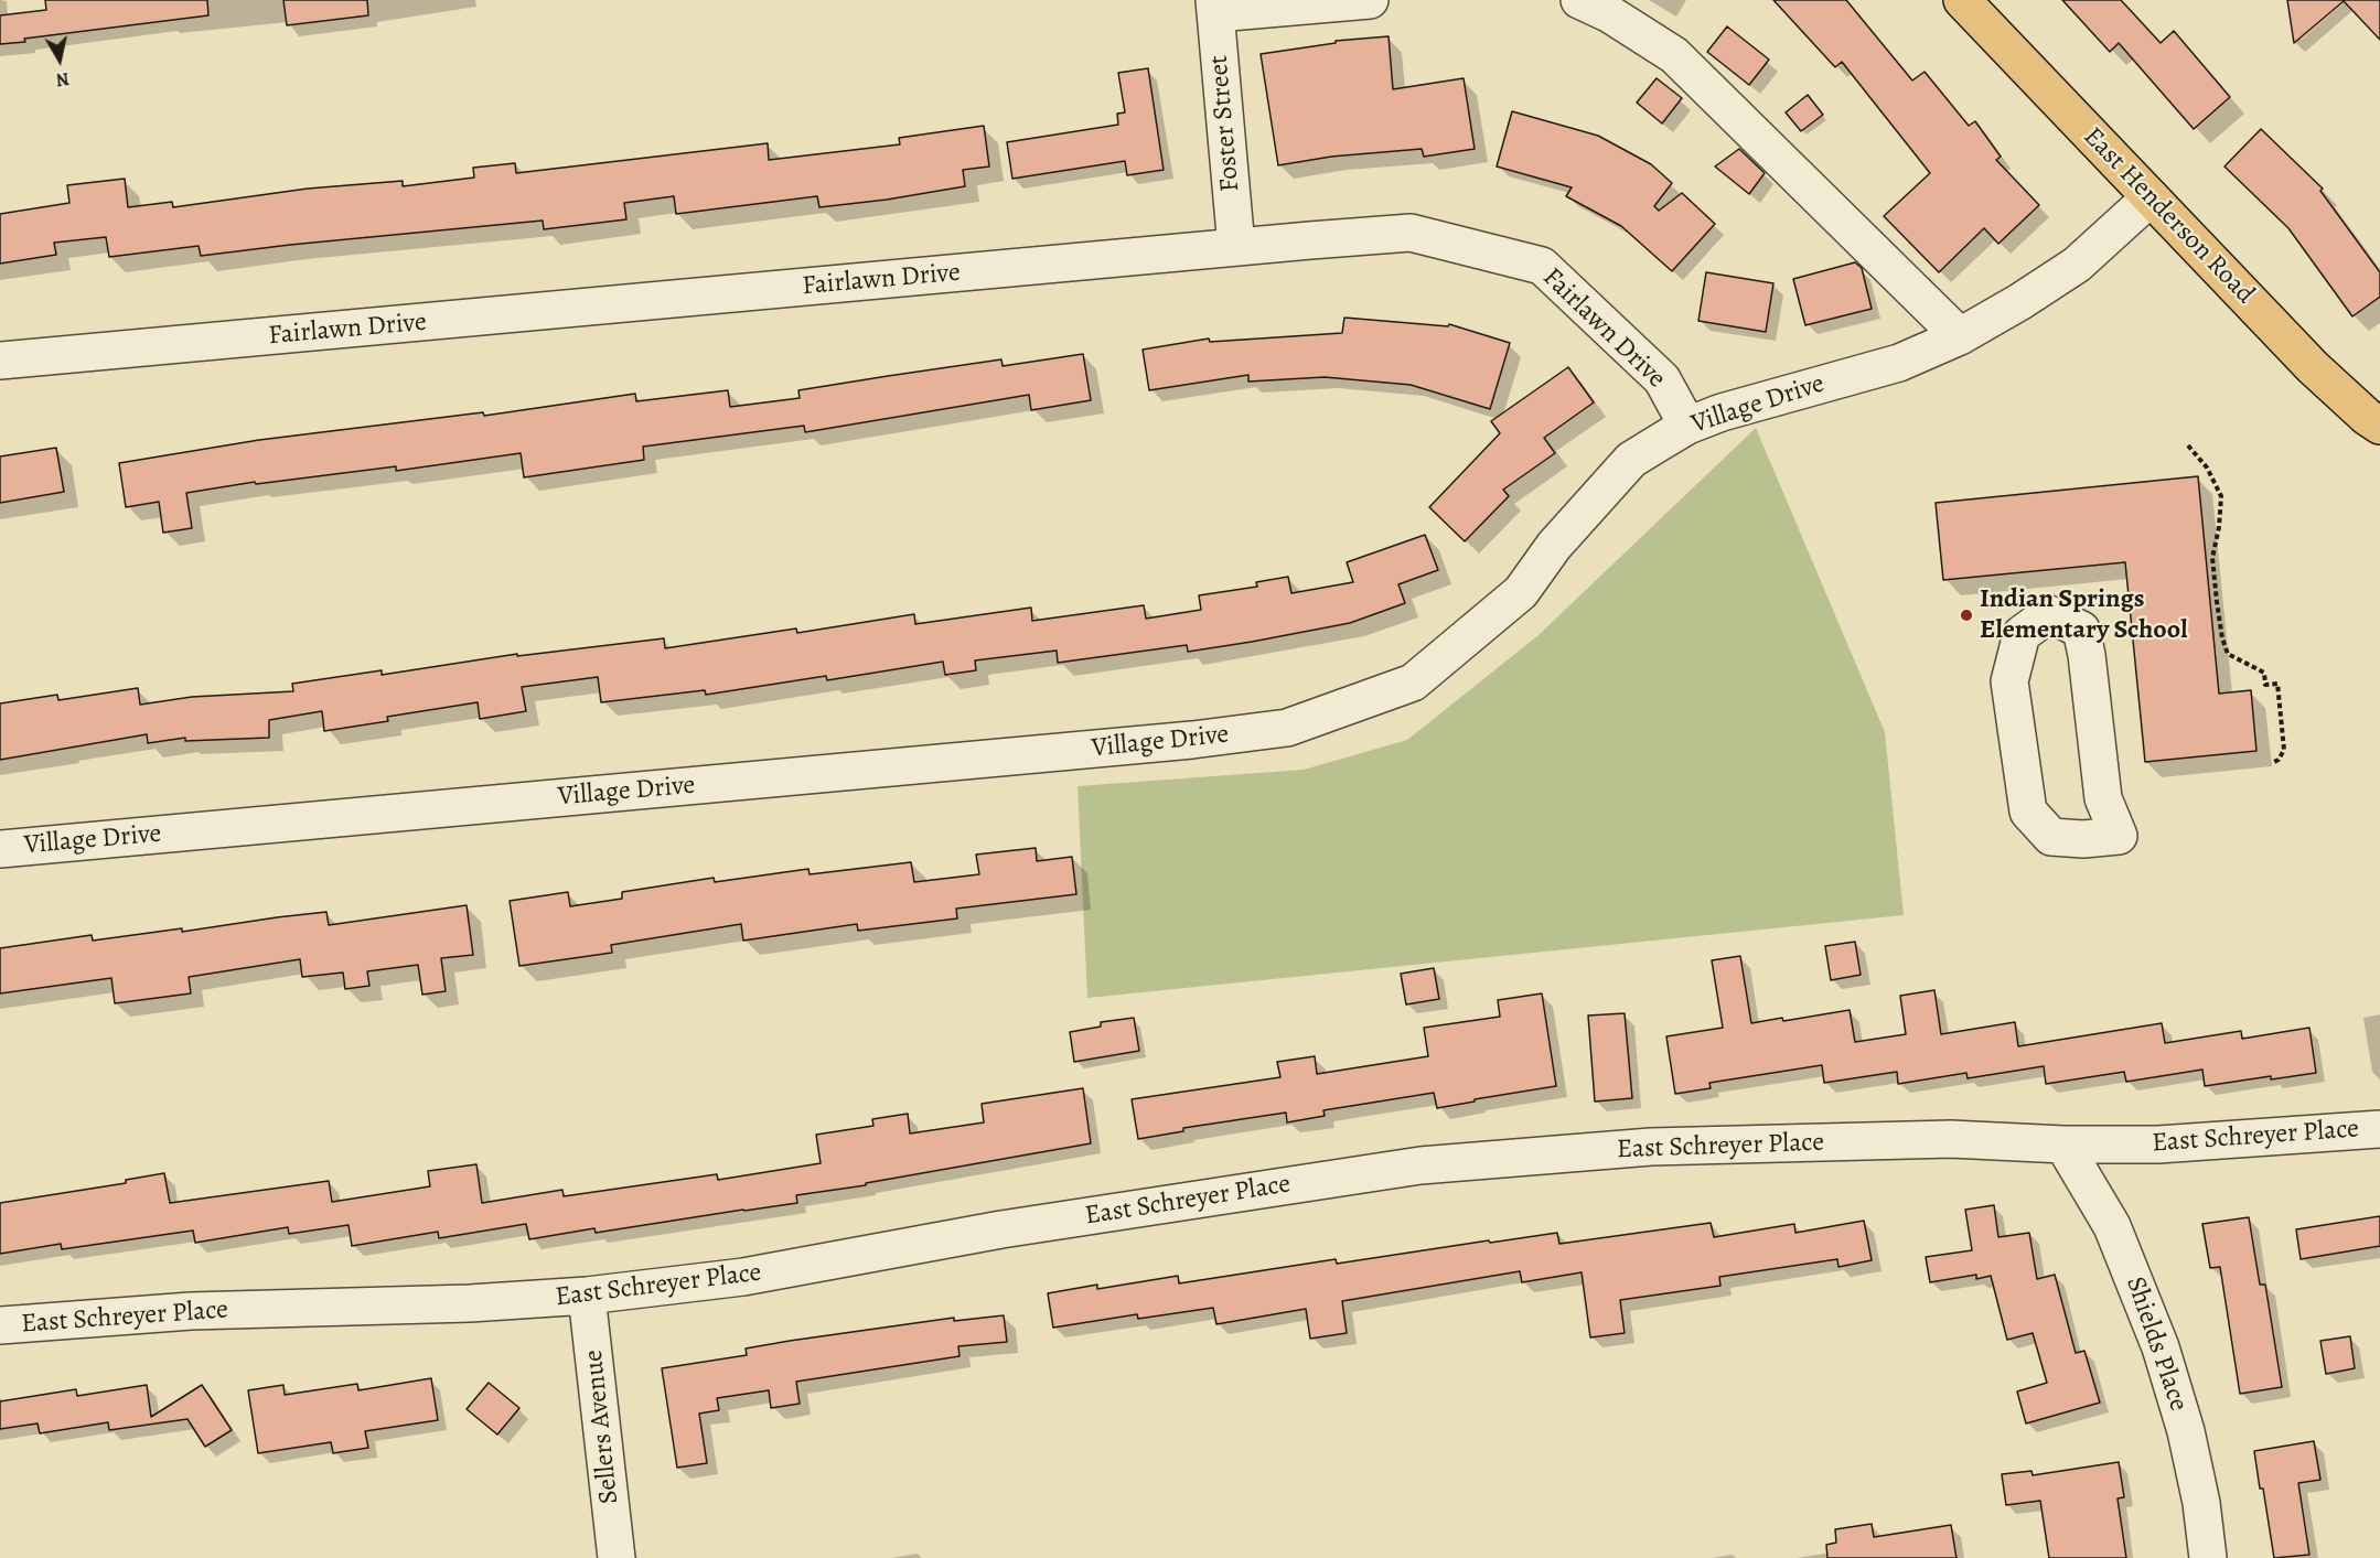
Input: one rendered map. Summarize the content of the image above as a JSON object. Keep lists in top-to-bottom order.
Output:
{
  "streets": {
    "main road": ["East Henderson Road"],
    "street": [
      "Foster Street",
      "Fairlawn Drive",
      "Village Drive",
      "East Schreyer Place",
      "Shields Place",
      "Sellers Avenue"
    ]
  },
  "crossings": [
    ["Foster Street", "Fairlawn Drive"],
    ["East Henderson Road", "Village Drive"],
    ["Fairlawn Drive", "Village Drive"],
    ["East Schreyer Place", "Shields Place"],
    ["East Schreyer Place", "Sellers Avenue"]
  ],
  "places": ["Indian Springs Elementary School"],
  "north": "bottom"
}
